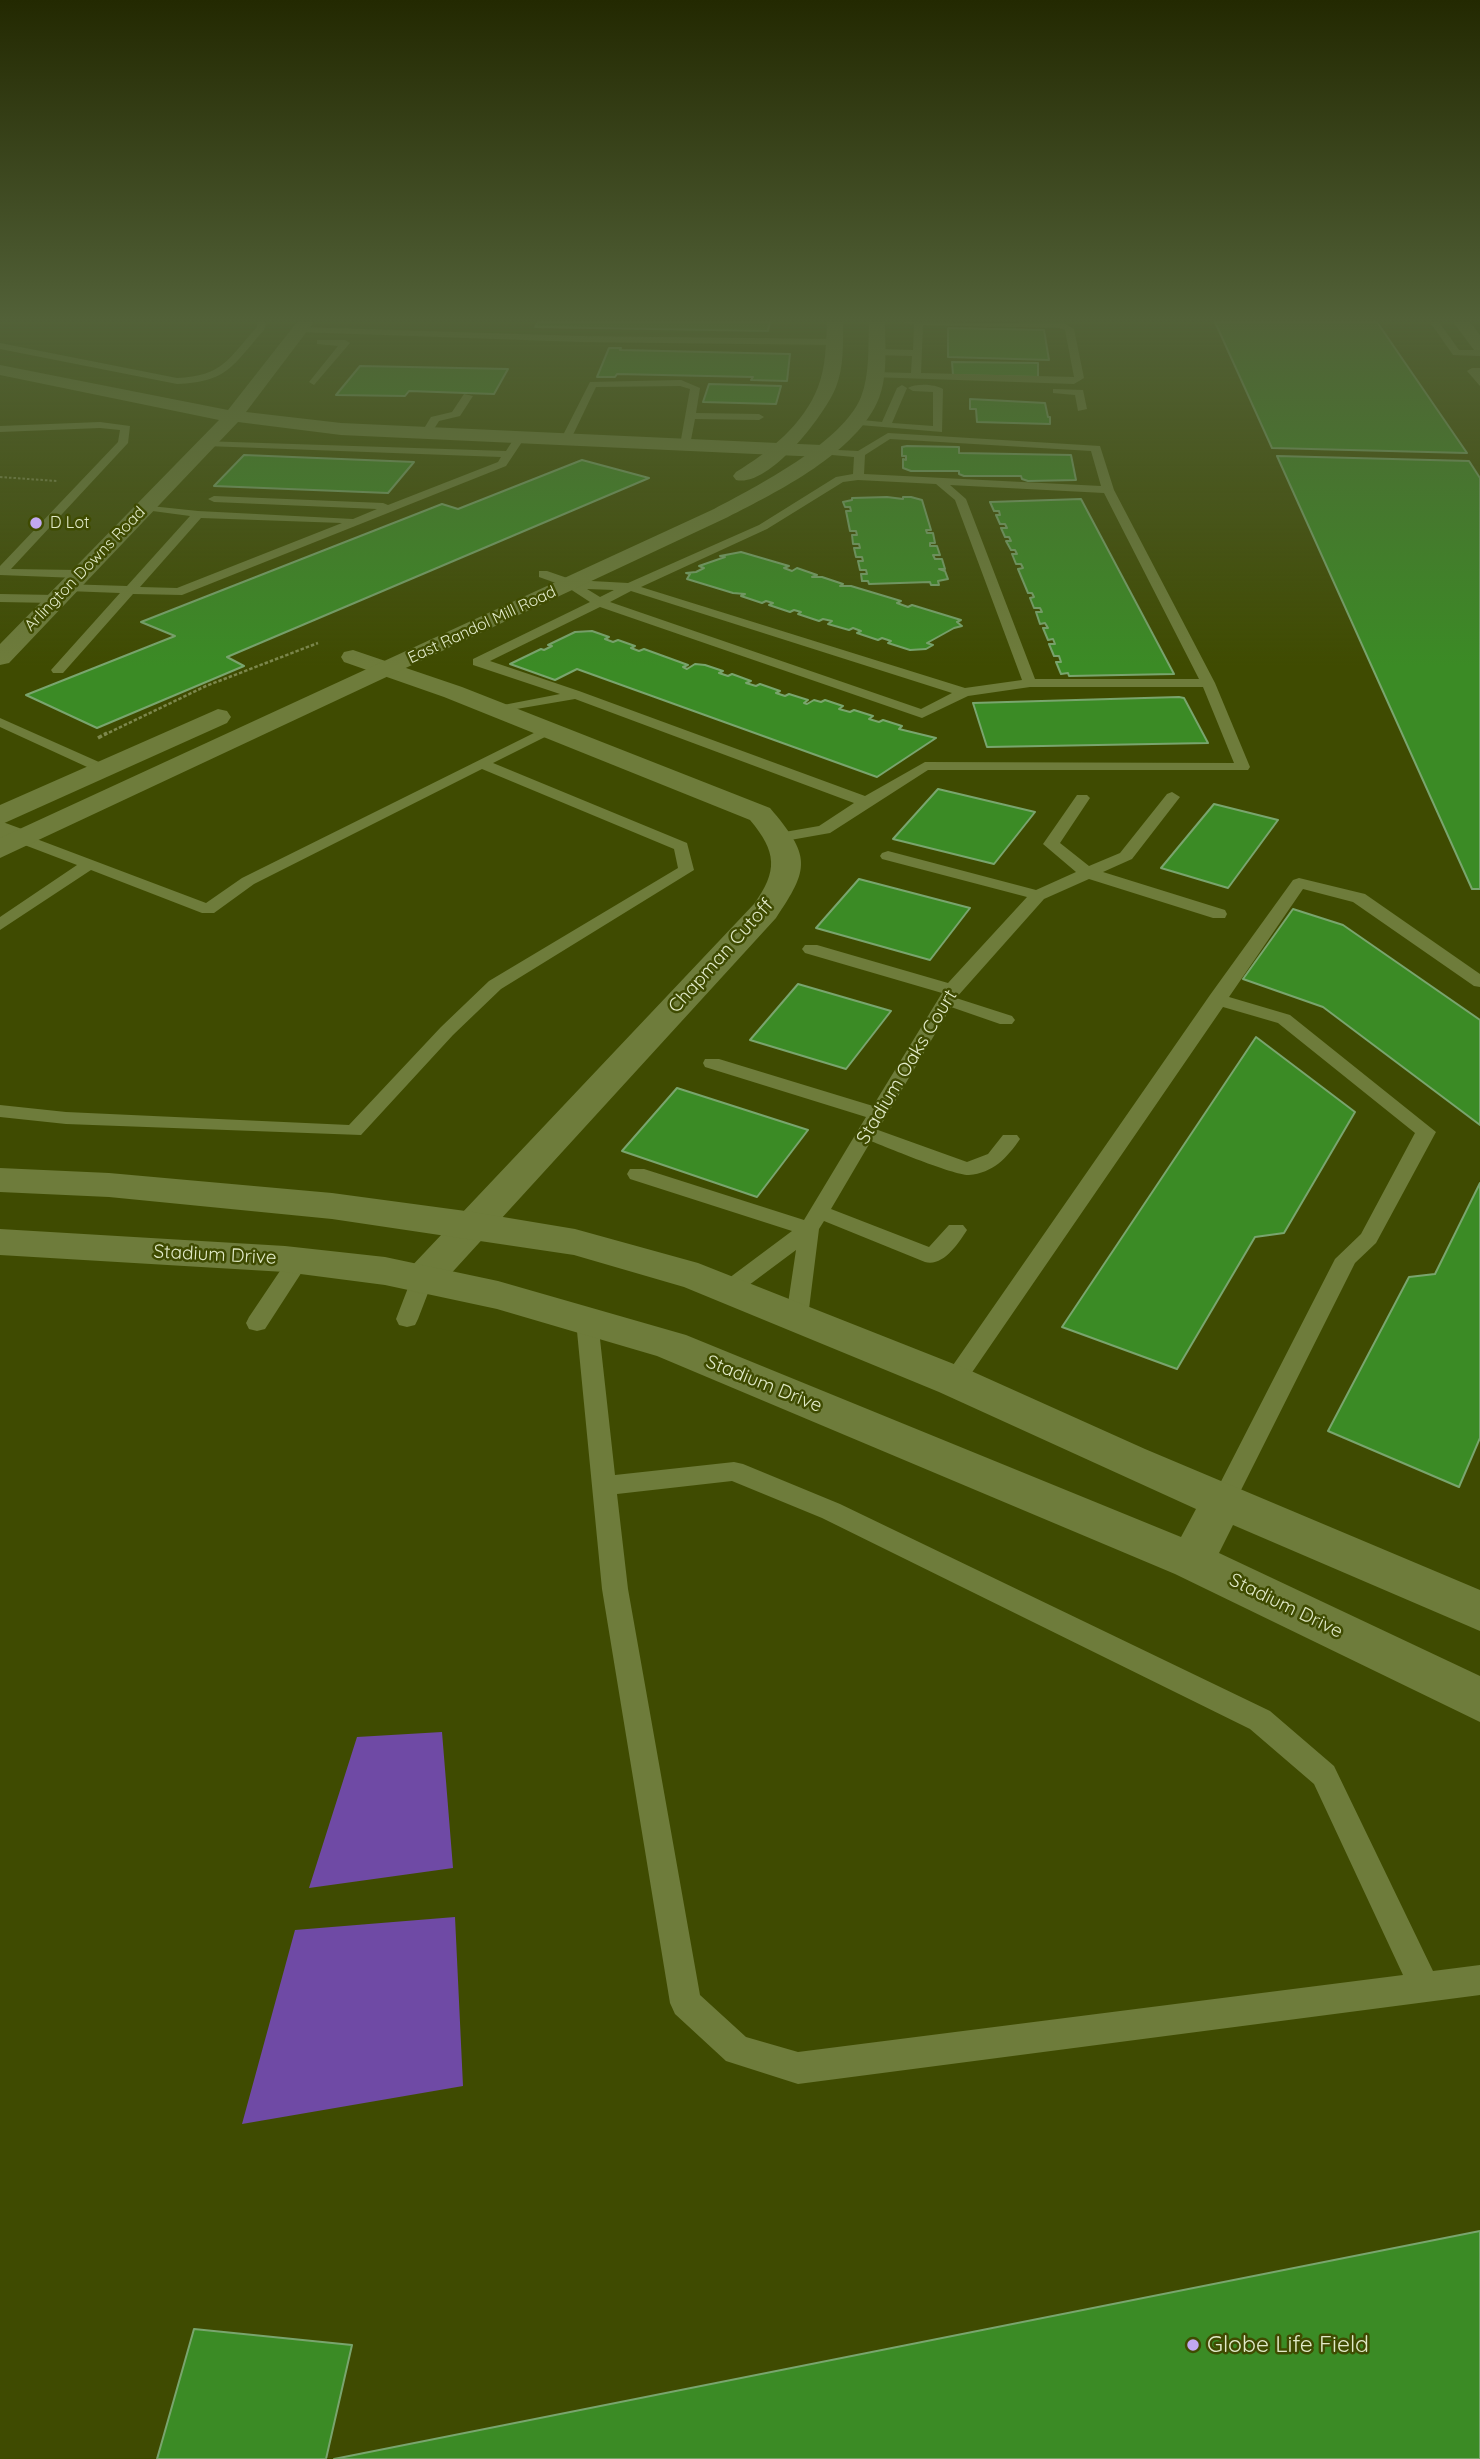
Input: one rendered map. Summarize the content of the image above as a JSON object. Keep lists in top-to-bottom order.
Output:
{
  "streets": {
    "main road": [
      "Arlington Downs Road",
      "East Randol Mill Road",
      "Chapman Cutoff",
      "Stadium Drive"
    ],
    "lane": ["Stadium Oaks Court"]
  },
  "crossings": [
    ["Chapman Cutoff", "Stadium Drive"]
  ],
  "places": ["D Lot", "Globe Life Field"]
}
